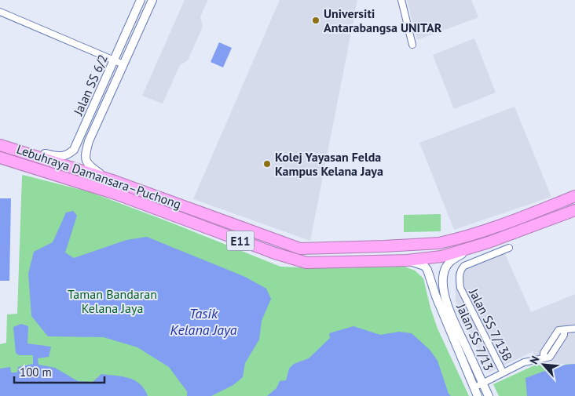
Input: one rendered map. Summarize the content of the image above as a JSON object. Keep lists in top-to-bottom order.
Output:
{
  "streets": {
    "highway": ["Lebuhraya Damansara–Puchong", "E11"],
    "street": ["Jalan SS 6/2", "Jalan SS 7/13B", "Jalan SS 7/13"]
  },
  "crossings": [
    ["Lebuhraya Damansara–Puchong", "Jalan SS 7/13"]
  ],
  "water": ["Tasik Kelana Jaya"],
  "parks": ["Taman Bandaran Kelana Jaya"],
  "places": ["Universiti Antarabangsa UNITAR", "Kolej Yayasan Felda Kampus Kelana Jaya"],
  "scale_bar": "100 m",
  "north": "top left"
}
